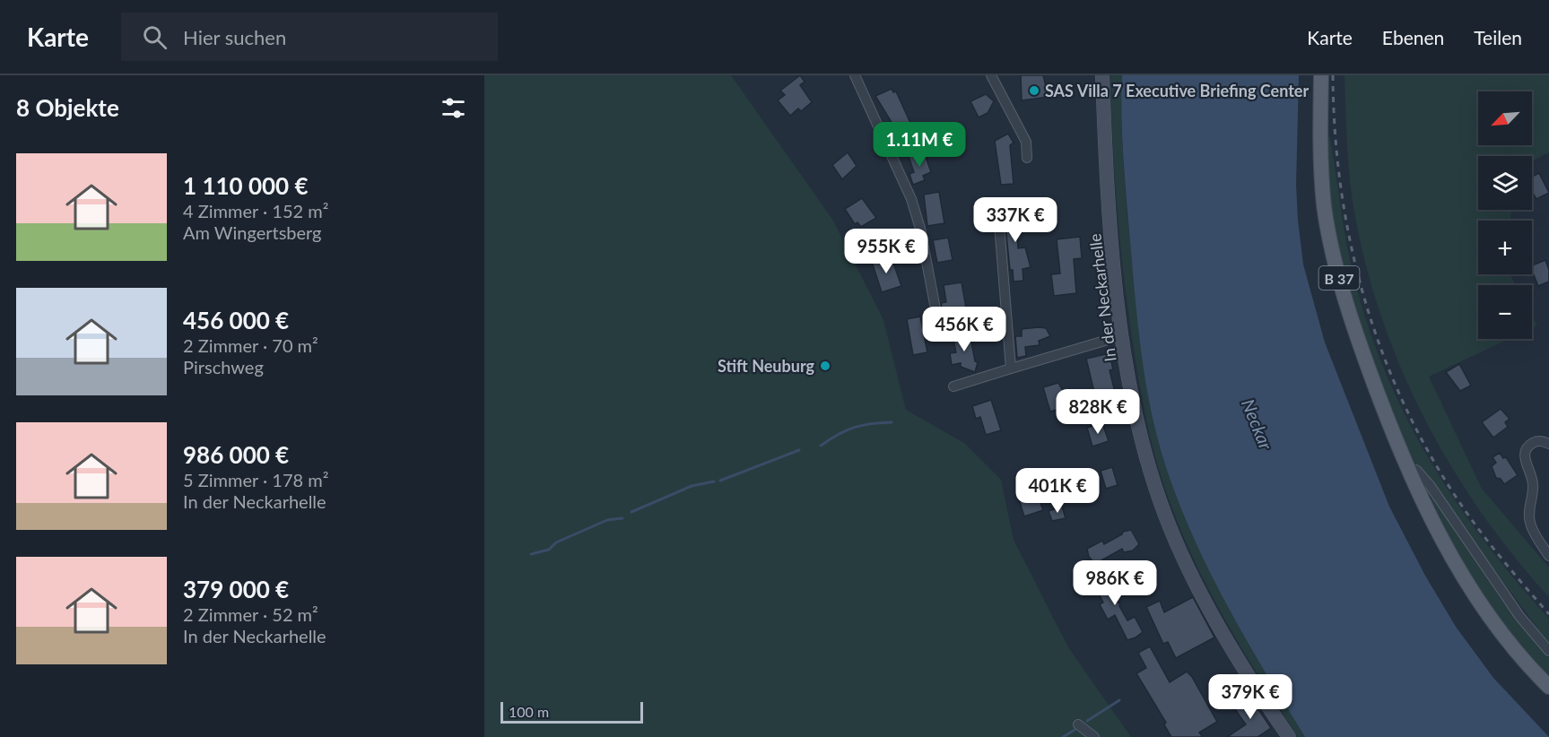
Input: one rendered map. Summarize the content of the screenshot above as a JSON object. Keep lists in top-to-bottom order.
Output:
{
  "streets": {
    "main road": ["B 37", "In der Neckarhelle"]
  },
  "water": ["Neckar"],
  "places": ["SAS Villa 7 Executive Briefing Center", "Stift Neuburg"],
  "scale_bar": "100 m",
  "north": "bottom left",
  "page": {
    "header": "Karte",
    "search": "Hier suchen",
    "nav": ["Karte", "Ebenen", "Teilen"],
    "heading": "8 Objekte",
    "map_buttons": ["+", "−"],
    "price": [
      "1.11M €",
      "337K €",
      "955K €",
      "456K €",
      "828K €",
      "401K €",
      "986K €",
      "379K €"
    ],
    "list": [
      {
        "name": "1 110 000 €",
        "note": "4 Zimmer · 152 m² · Am Wingertsberg"
      },
      {
        "name": "456 000 €",
        "note": "2 Zimmer · 70 m² · Pirschweg"
      },
      {
        "name": "986 000 €",
        "note": "5 Zimmer · 178 m² · In der Neckarhelle"
      },
      {
        "name": "379 000 €",
        "note": "2 Zimmer · 52 m² · In der Neckarhelle"
      }
    ],
    "scale": "100 m"
  }
}
